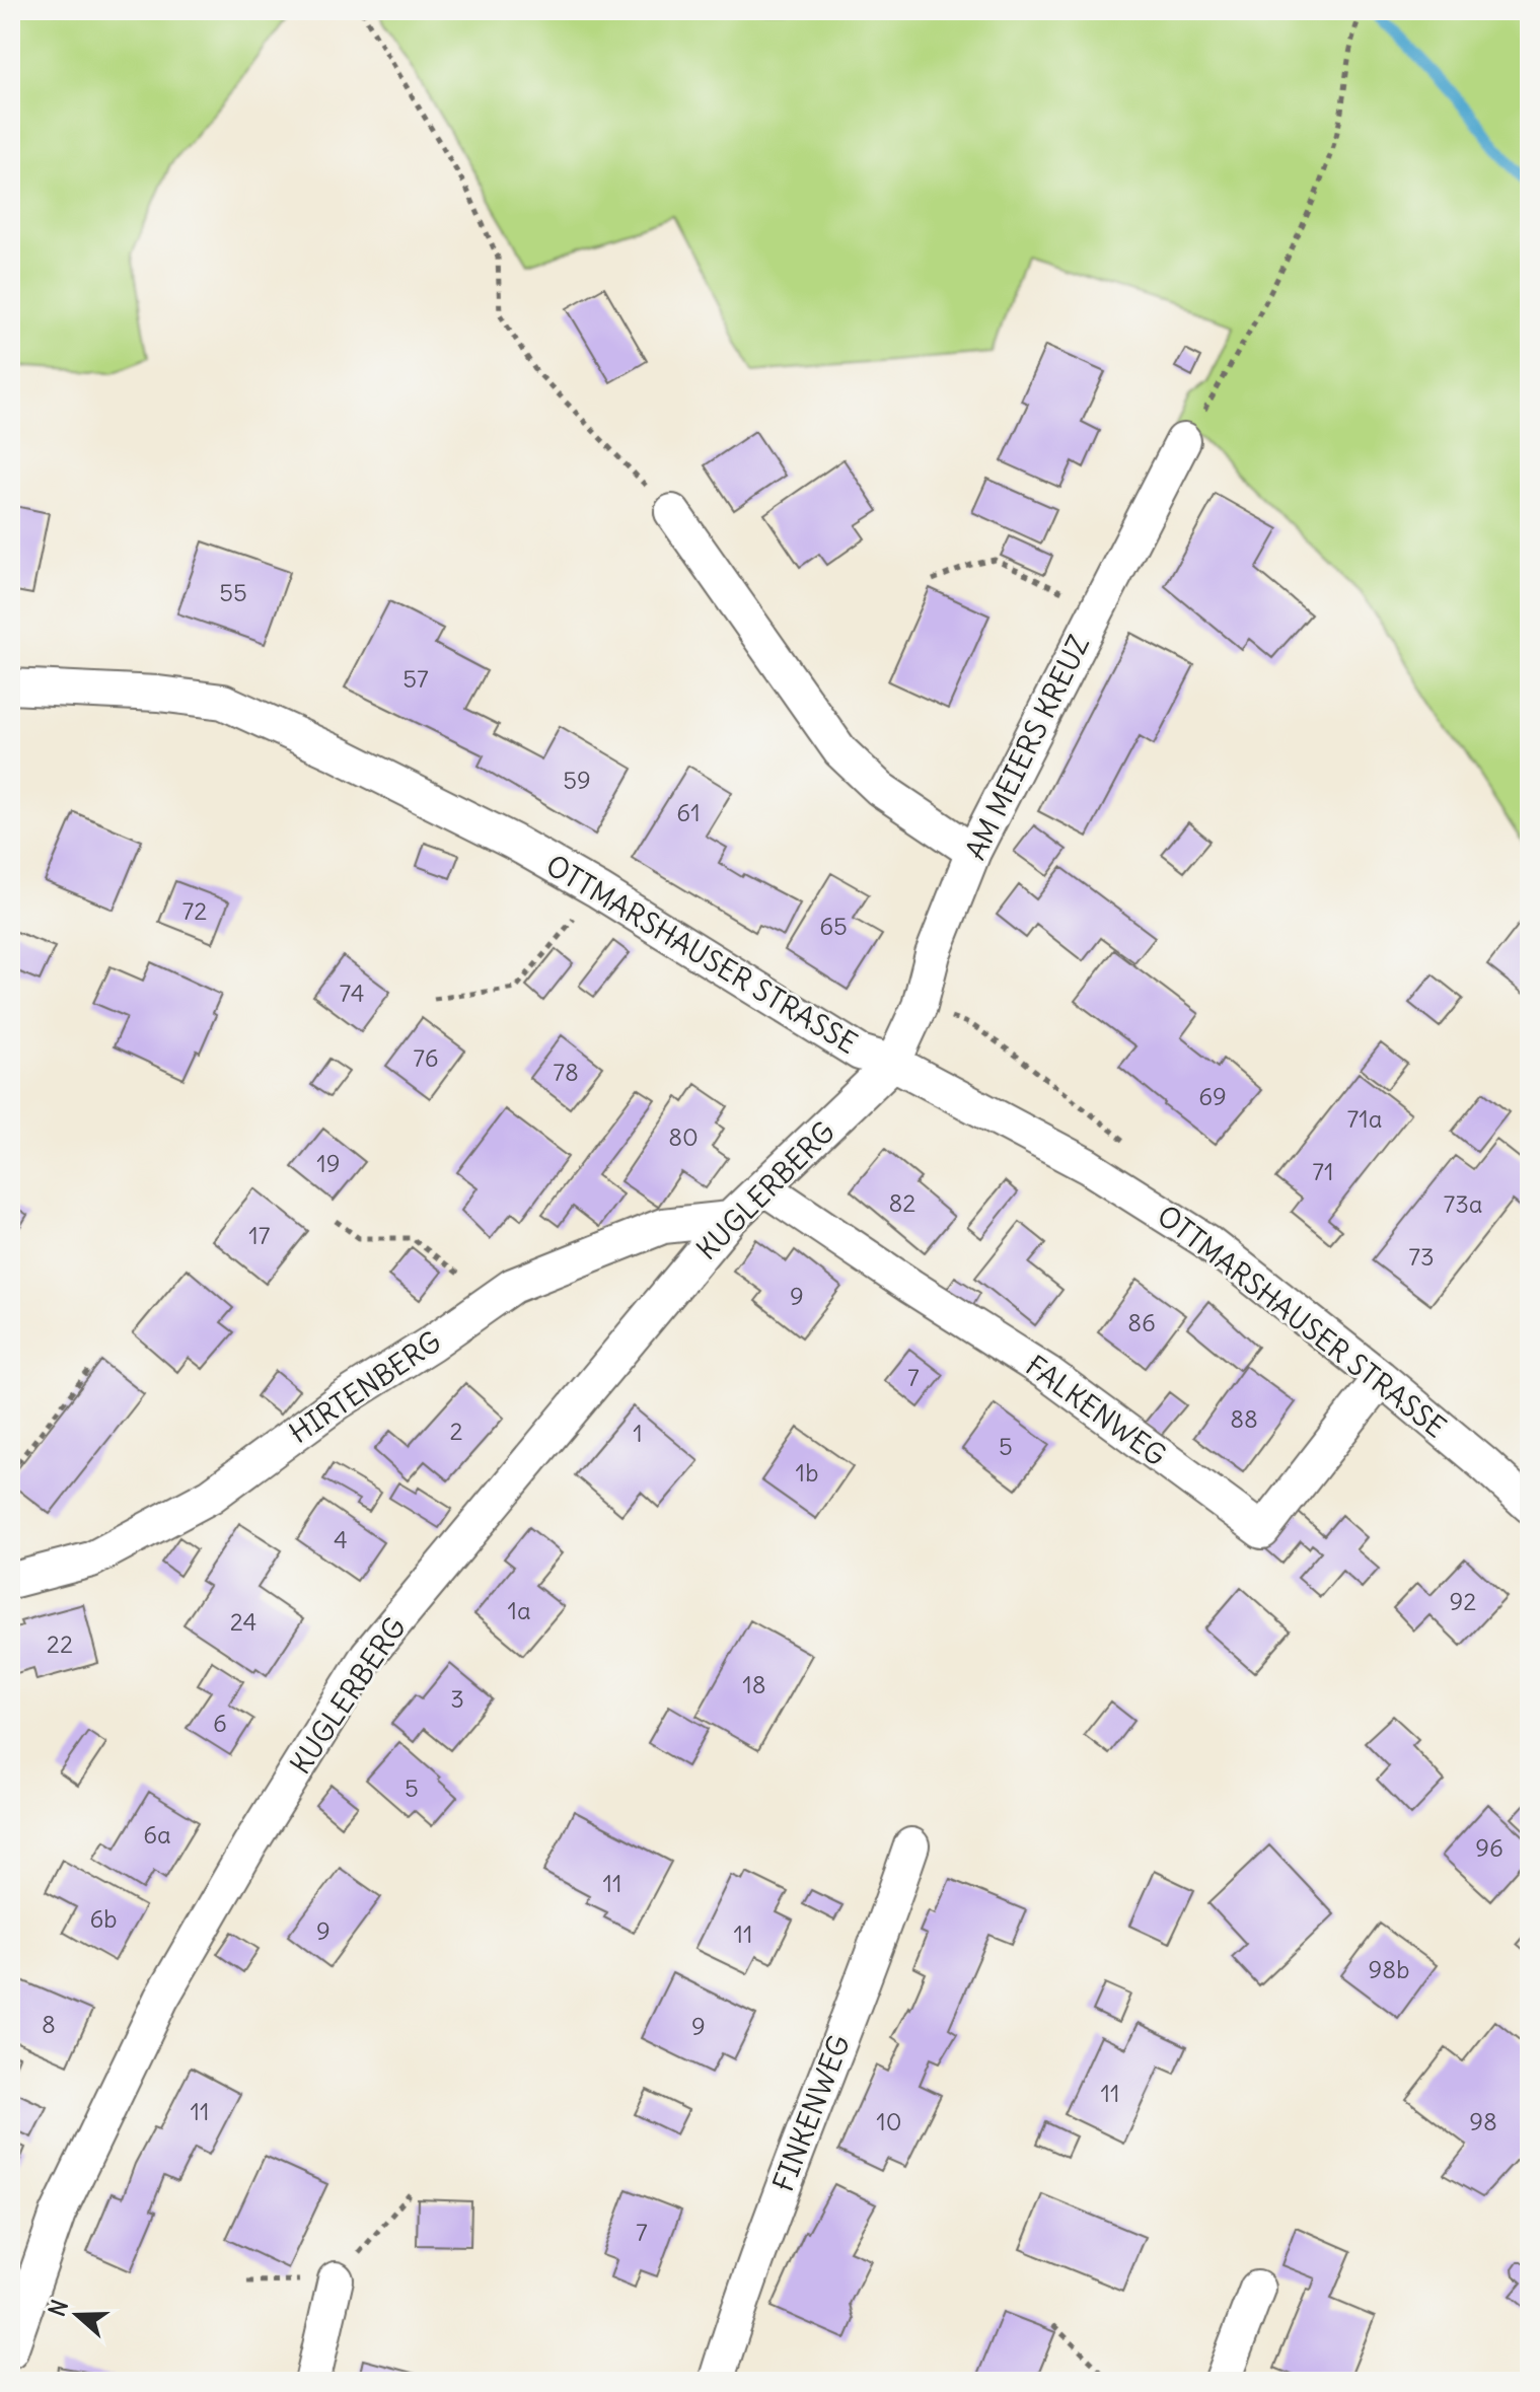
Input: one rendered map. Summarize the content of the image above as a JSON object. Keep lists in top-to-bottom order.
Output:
{
  "streets": {
    "street": [
      "AM MEIERS KREUZ",
      "OTTMARSHAUSER STRASSE",
      "KUGLERBERG",
      "HIRTENBERG",
      "FALKENWEG",
      "FINKENWEG"
    ]
  },
  "crossings": [
    ["AM MEIERS KREUZ", "OTTMARSHAUSER STRASSE"],
    ["AM MEIERS KREUZ", "KUGLERBERG"],
    ["OTTMARSHAUSER STRASSE", "KUGLERBERG"],
    ["OTTMARSHAUSER STRASSE", "FALKENWEG"],
    ["KUGLERBERG", "HIRTENBERG"],
    ["KUGLERBERG", "FALKENWEG"]
  ],
  "house_numbers": [
    "55",
    "57",
    "59",
    "61",
    "72",
    "65",
    "74",
    "76",
    "78",
    "69",
    "71a",
    "80",
    "19",
    "71",
    "82",
    "73a",
    "17",
    "73",
    "9",
    "86",
    "7",
    "88",
    "2",
    "1",
    "5",
    "1b",
    "4",
    "92",
    "1a",
    "24",
    "22",
    "18",
    "3",
    "6",
    "5",
    "6a",
    "96",
    "11",
    "6b",
    "9",
    "11",
    "98b",
    "8",
    "9",
    "11",
    "11",
    "10",
    "98",
    "7"
  ],
  "north": "left"
}
